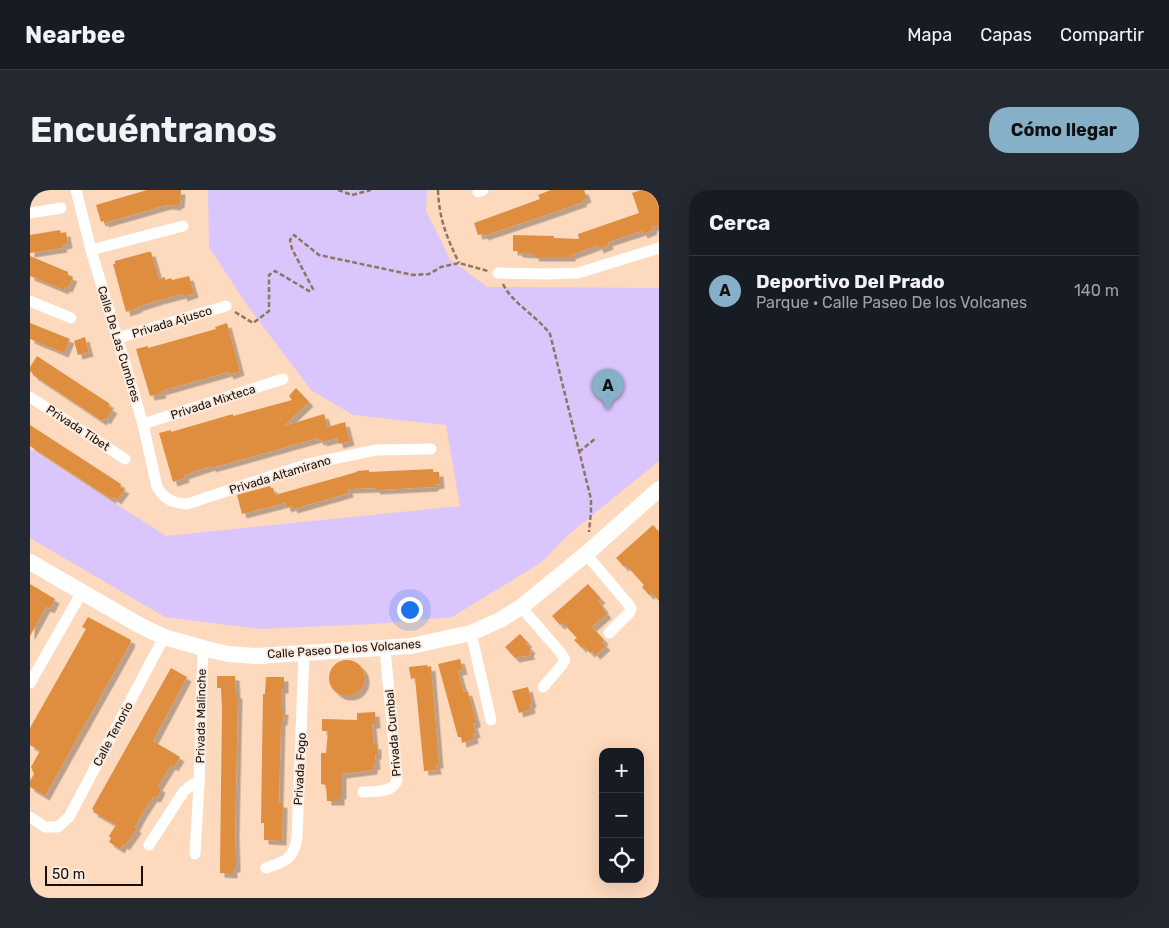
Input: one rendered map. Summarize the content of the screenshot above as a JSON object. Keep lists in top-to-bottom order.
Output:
{
  "streets": {
    "street": [
      "Privada Ajusco",
      "Calle De Las Cumbres",
      "Privada Mixteca",
      "Privada Tibet",
      "Privada Altamirano",
      "Calle Paseo De los Volcanes",
      "Privada Malinche",
      "Privada Cumbal",
      "Calle Tenorio",
      "Privada Fogo"
    ]
  },
  "crossings": [
    ["Privada Ajusco", "Calle De Las Cumbres"],
    ["Calle De Las Cumbres", "Privada Mixteca"],
    ["Calle De Las Cumbres", "Privada Altamirano"],
    ["Calle Paseo De los Volcanes", "Privada Malinche"],
    ["Calle Paseo De los Volcanes", "Privada Cumbal"],
    ["Calle Paseo De los Volcanes", "Calle Tenorio"],
    ["Calle Paseo De los Volcanes", "Privada Fogo"]
  ],
  "scale_bar": "50 m",
  "page": {
    "header": "Nearbee",
    "nav": ["Mapa", "Capas", "Compartir"],
    "buttons": "Cómo llegar",
    "title": "Encuéntranos",
    "heading": "Cerca",
    "list": [
      {
        "mark": "A",
        "name": "Deportivo Del Prado",
        "note": "Parque · Calle Paseo De los Volcanes",
        "value": "140 m"
      }
    ],
    "pins": "A",
    "map_buttons": ["+", "−"],
    "scale": "50 m"
  }
}
